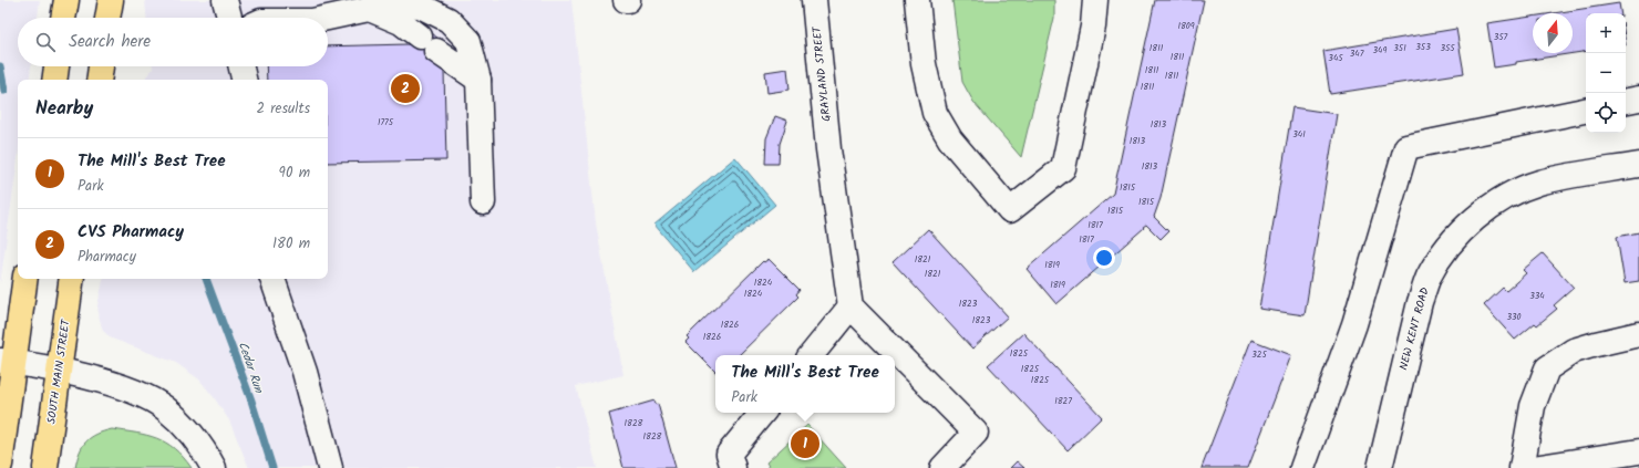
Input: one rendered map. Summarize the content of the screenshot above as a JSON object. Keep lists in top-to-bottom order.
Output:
{
  "streets": {
    "main road": ["SOUTH MAIN STREET"],
    "street": ["GRAYLAND STREET", "NEW KENT ROAD"]
  },
  "water": ["Cedar Run"],
  "house_numbers": [
    "1809",
    "357",
    "353",
    "1811",
    "351",
    "355",
    "349",
    "347",
    "1811",
    "345",
    "1811",
    "1811",
    "1811",
    "1775",
    "1813",
    "341",
    "1813",
    "1813",
    "1815",
    "1815",
    "1815",
    "1817",
    "1817",
    "1821",
    "1819",
    "1821",
    "1824",
    "1819",
    "1824",
    "334",
    "1823",
    "330",
    "1823",
    "1826",
    "1826",
    "1825",
    "325",
    "1825",
    "1825",
    "1827",
    "1828",
    "1828"
  ],
  "north": "top",
  "page": {
    "map_buttons": ["+", "−"],
    "search": "Search here",
    "pins": ["2", "1"],
    "heading": ["Nearby", "2 results"],
    "list": [
      {
        "mark": "1",
        "name": "The Mill's Best Tree",
        "note": "Park",
        "value": "90 m"
      },
      {
        "mark": "2",
        "name": "CVS Pharmacy",
        "note": "Pharmacy",
        "value": "180 m"
      }
    ],
    "popup": ["The Mill's Best Tree", "Park"]
  }
}
